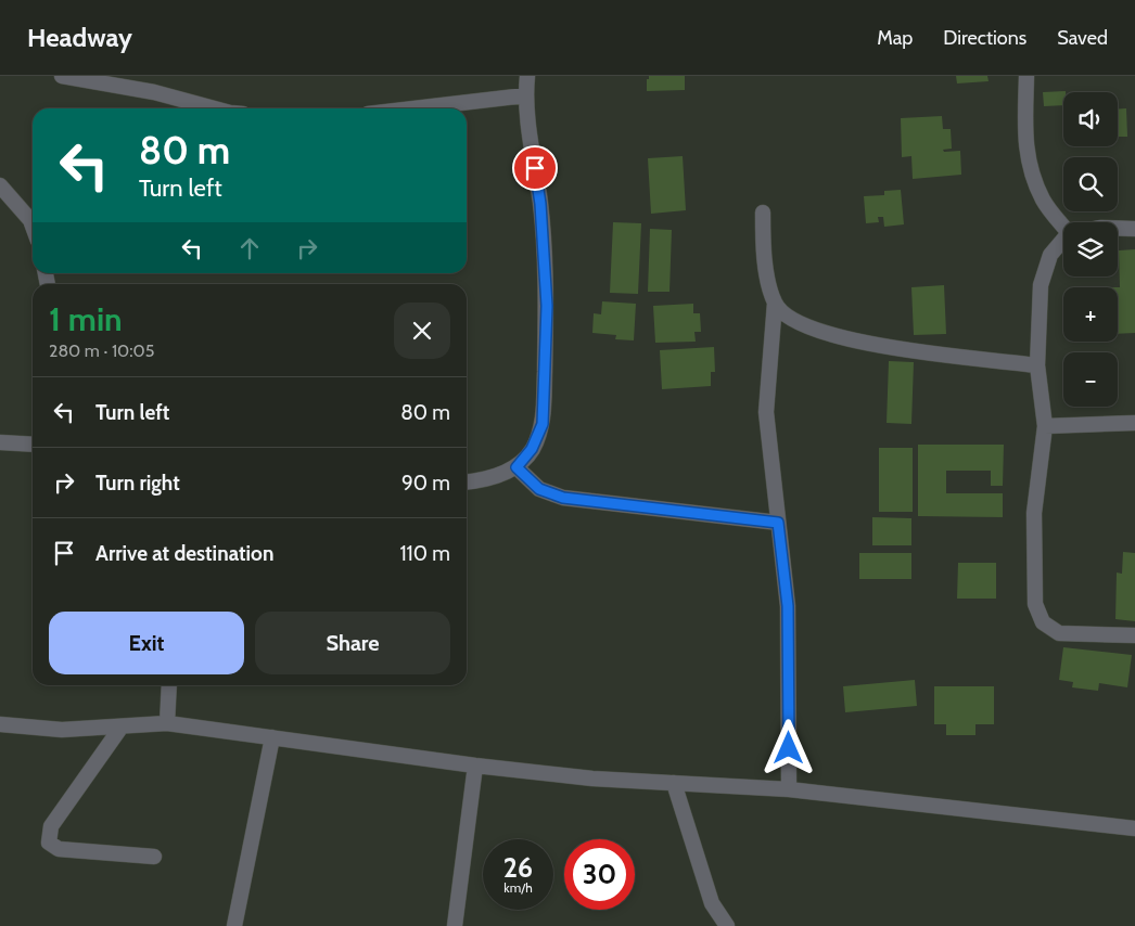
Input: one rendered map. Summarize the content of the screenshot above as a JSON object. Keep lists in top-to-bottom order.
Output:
{
  "page": {
    "header": "Headway",
    "nav": ["Map", "Directions", "Saved"],
    "map_buttons": ["+", "−"],
    "turn": ["80 m", "Turn left"],
    "heading": ["1 min", "280 m · 10:05"],
    "list": [
      {
        "name": "Turn left",
        "value": "80 m"
      },
      {
        "name": "Turn right",
        "value": "90 m"
      },
      {
        "name": "Arrive at destination",
        "value": "110 m"
      }
    ],
    "buttons": ["Exit", "Share"],
    "speed": "26 km/h",
    "limit": "30"
  }
}
